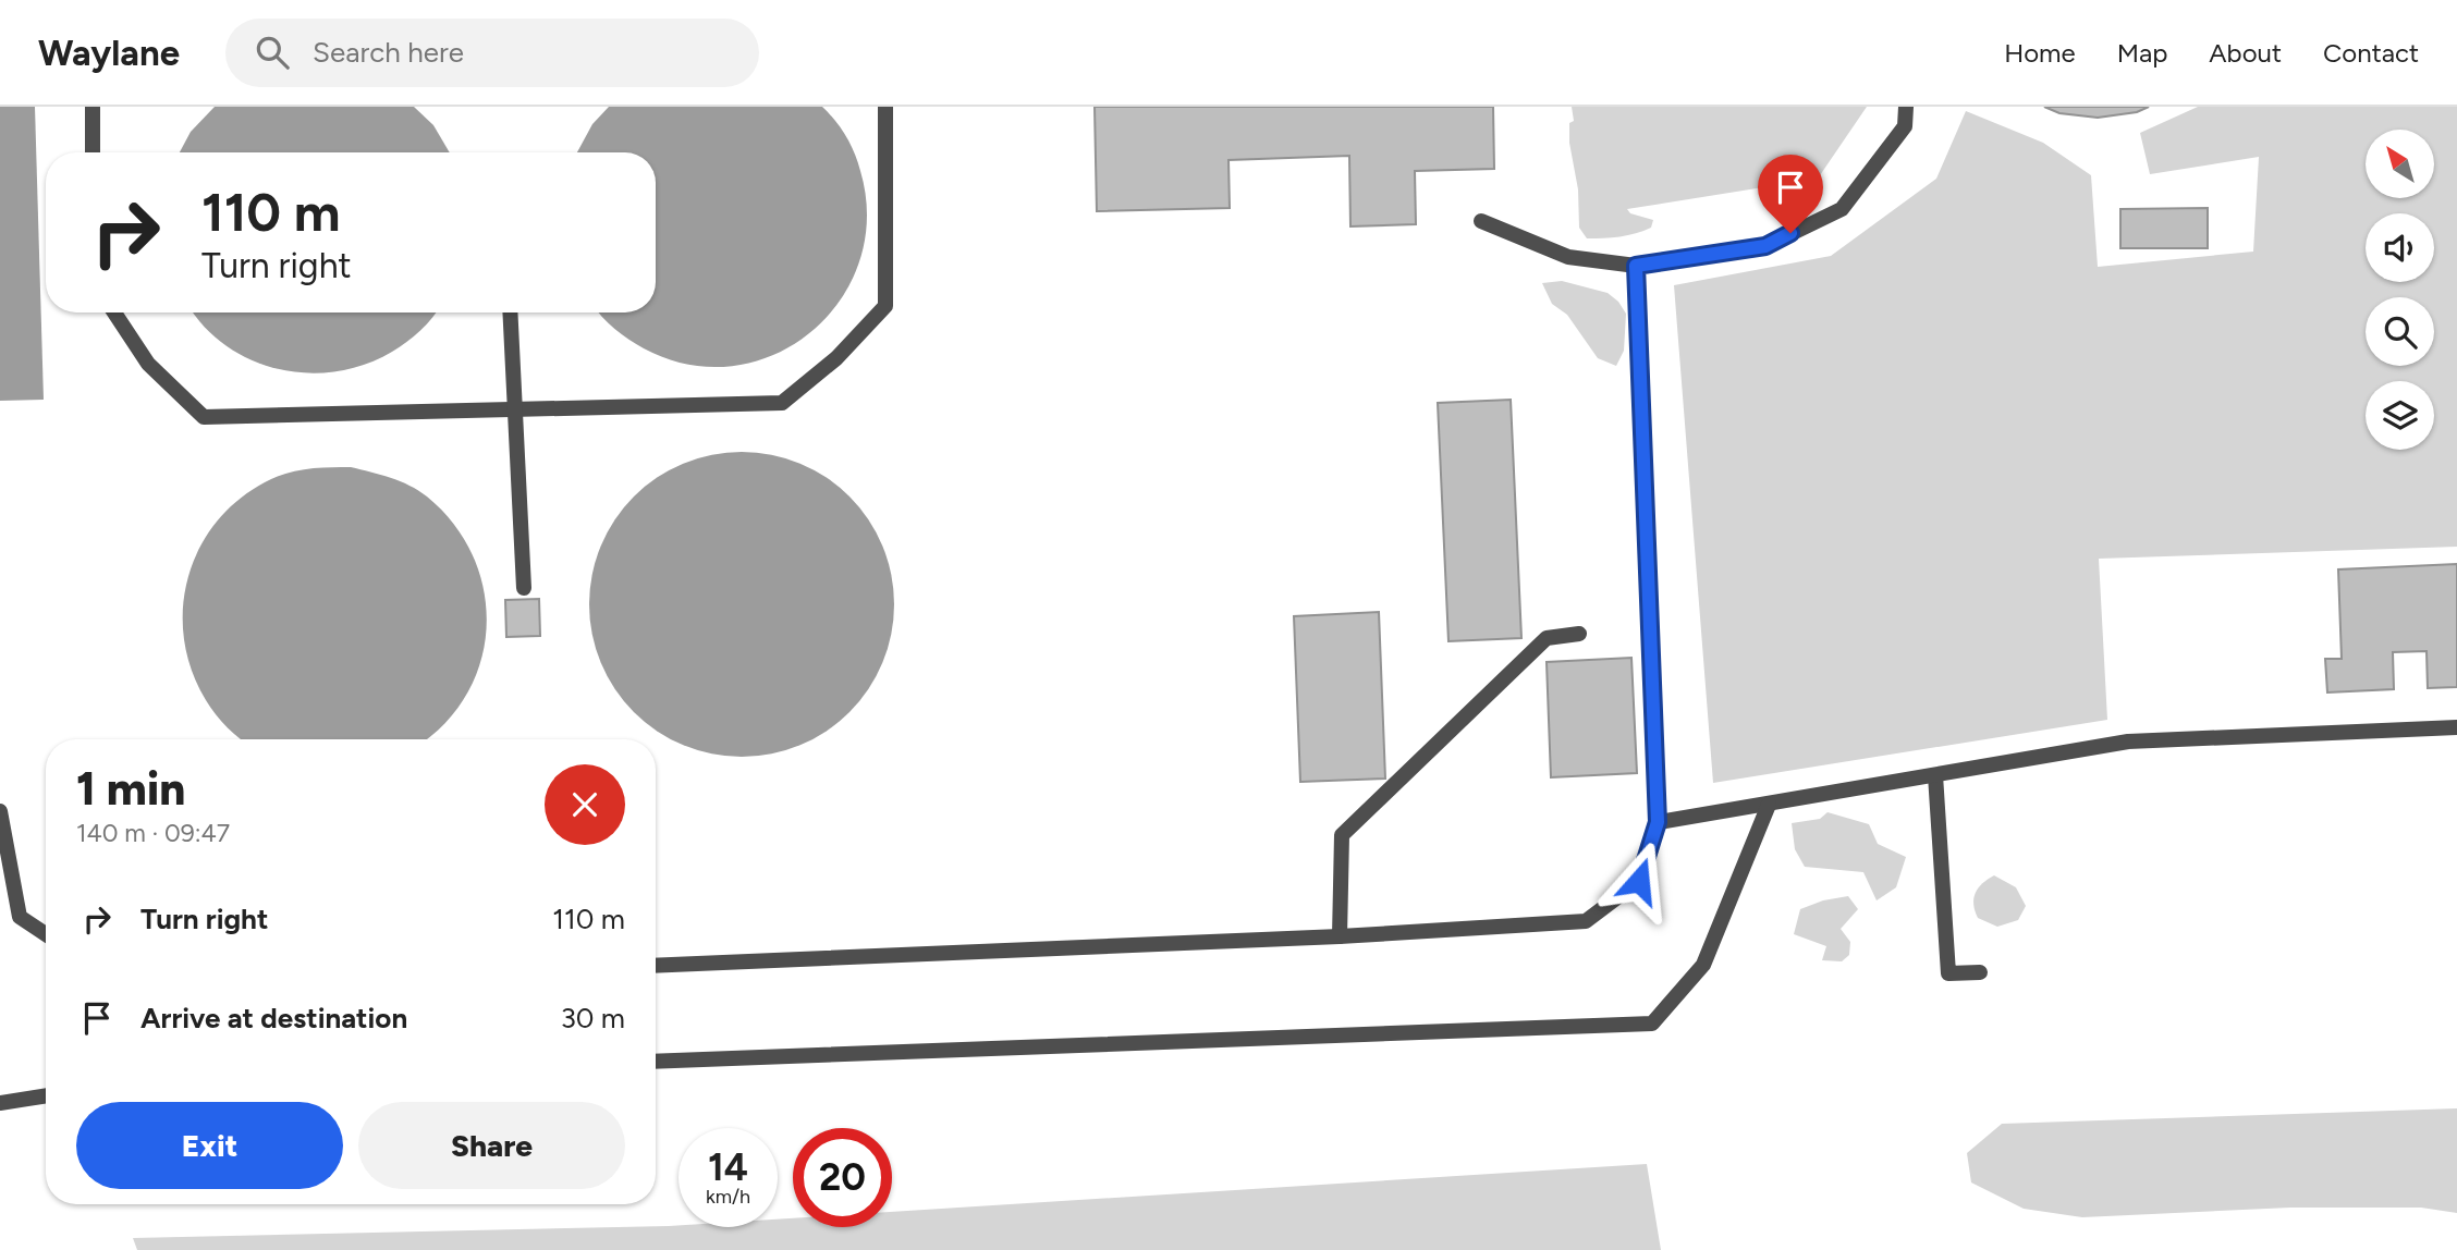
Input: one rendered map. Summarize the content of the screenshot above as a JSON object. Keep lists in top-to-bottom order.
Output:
{
  "north": "top left",
  "page": {
    "header": "Waylane",
    "search": "Search here",
    "nav": [
      "Home",
      "Map",
      "About",
      "Contact"
    ],
    "turn": ["110 m", "Turn right"],
    "heading": ["1 min", "140 m · 09:47"],
    "list": [
      {
        "name": "Turn right",
        "value": "110 m"
      },
      {
        "name": "Arrive at destination",
        "value": "30 m"
      }
    ],
    "buttons": ["Exit", "Share"],
    "speed": "14 km/h",
    "limit": "20"
  }
}
